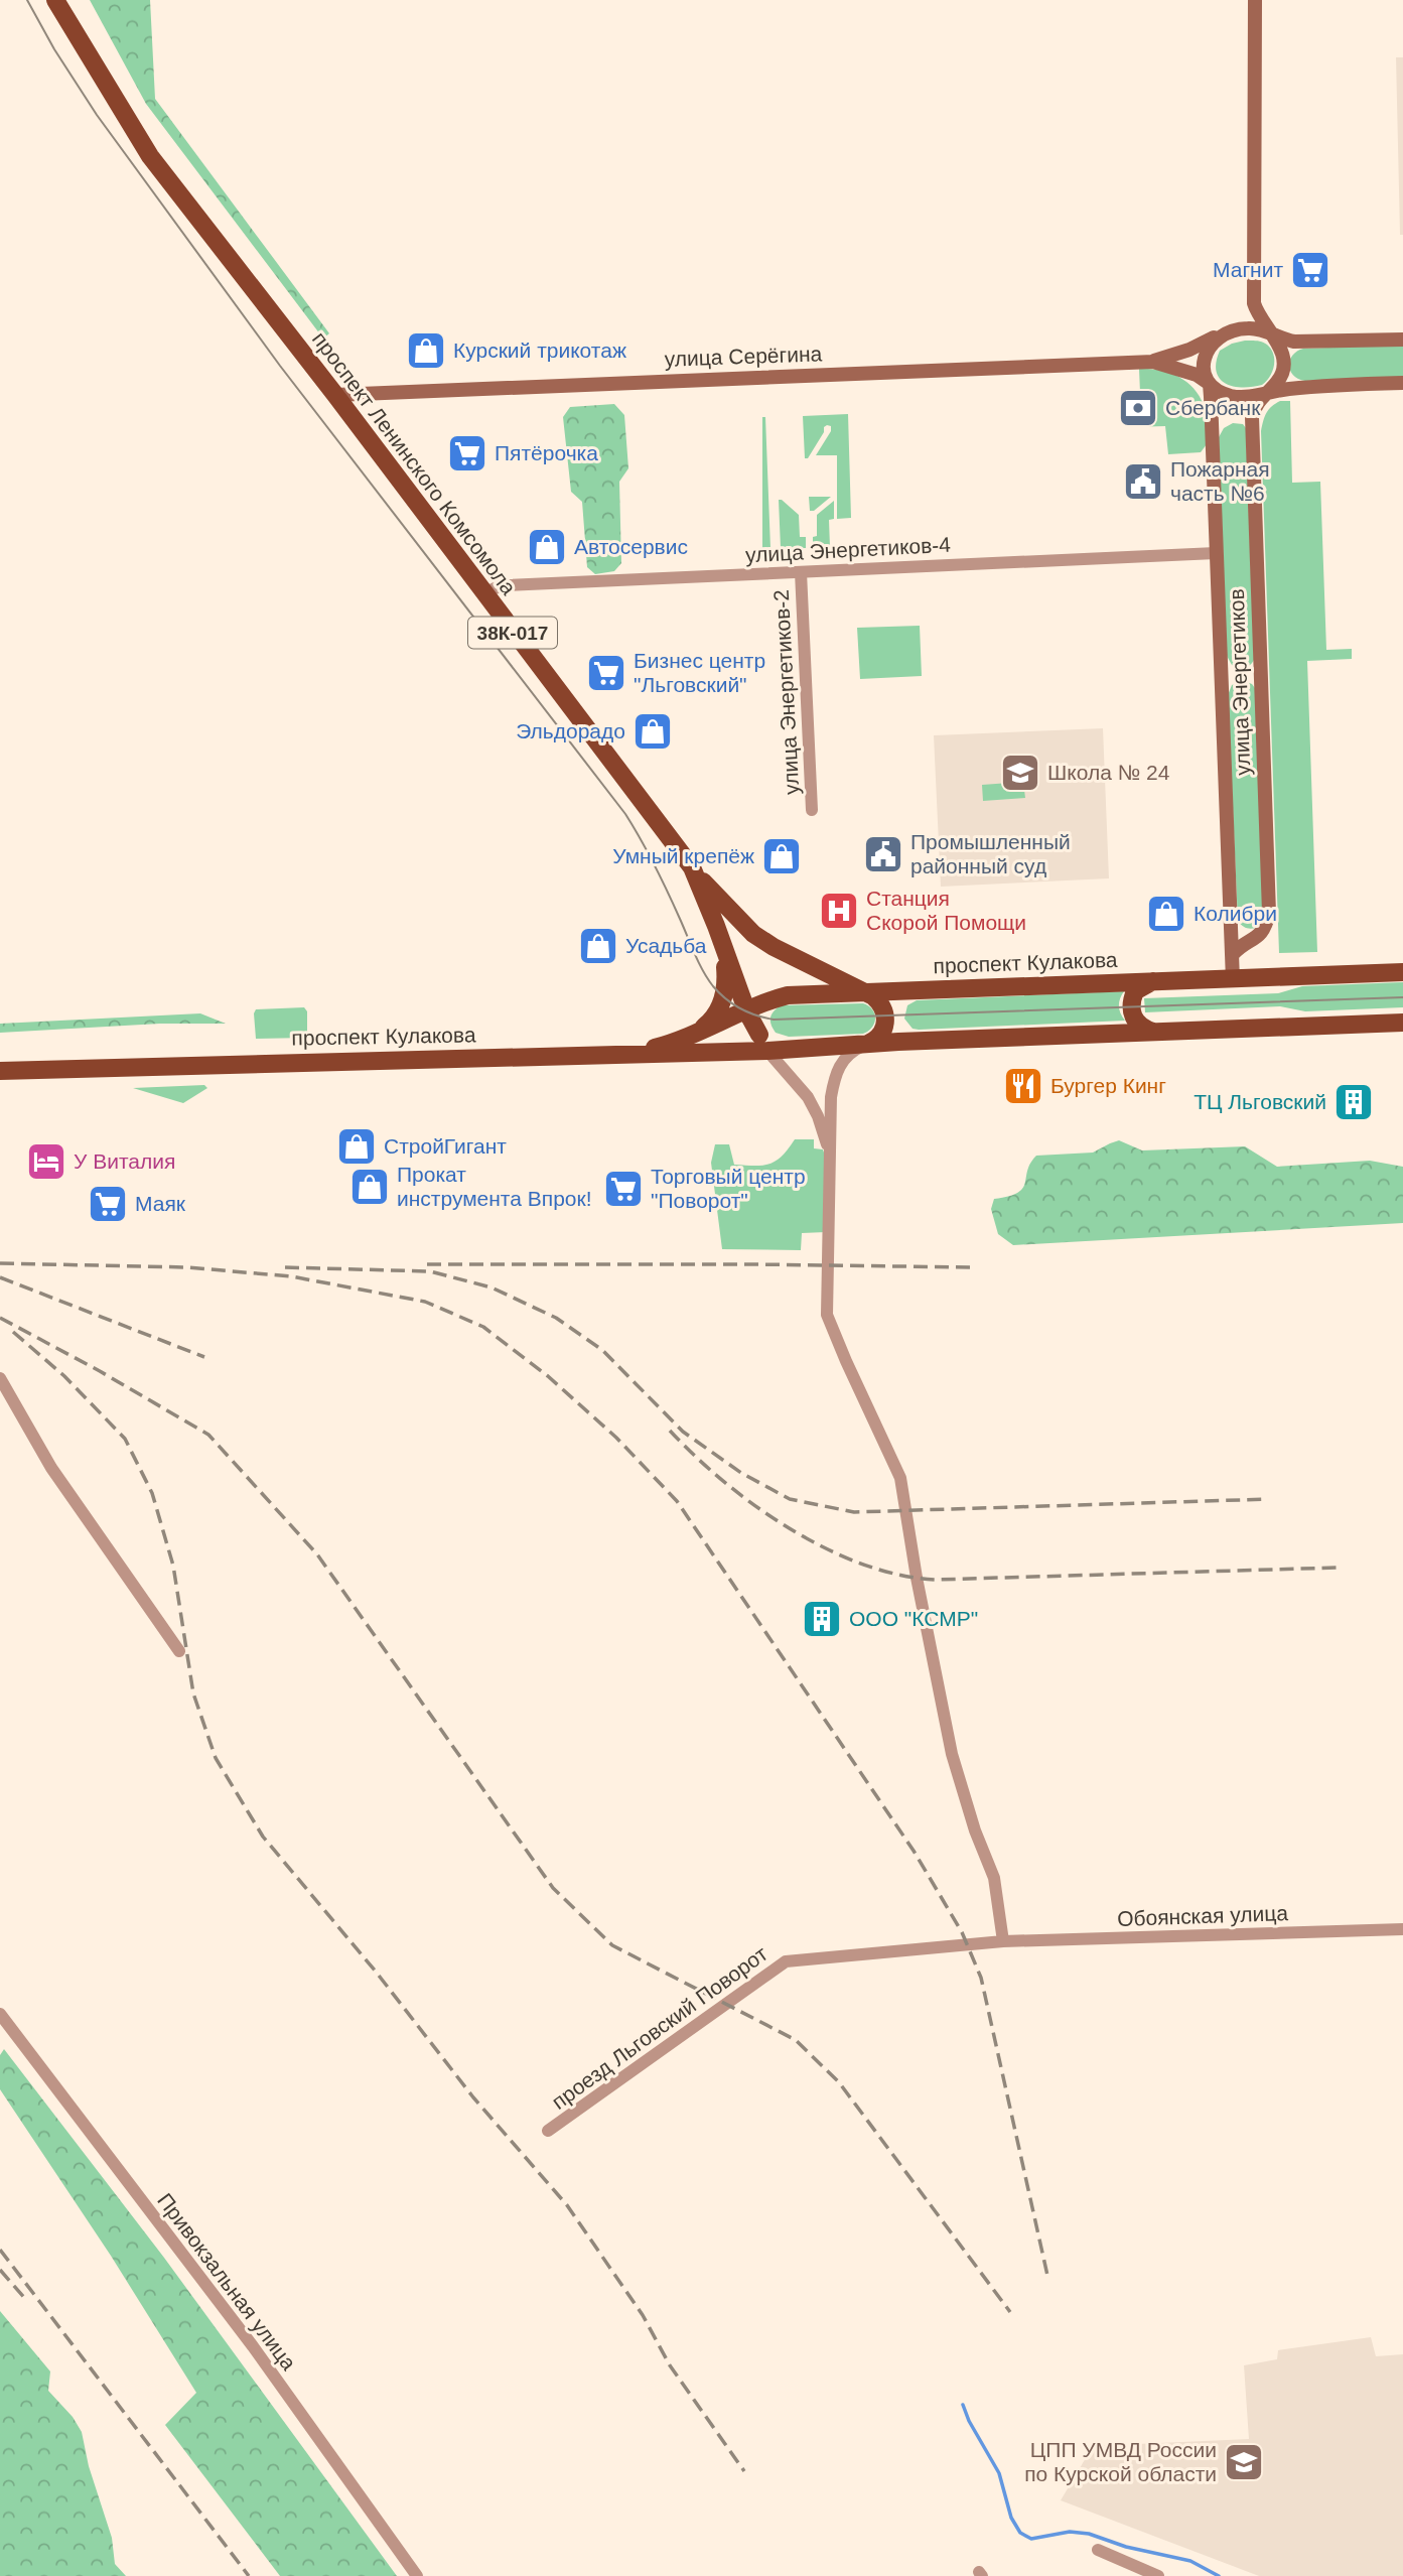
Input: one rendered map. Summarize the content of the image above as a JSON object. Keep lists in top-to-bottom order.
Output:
{
  "streets": {
    "main road": ["проспект Ленинского Комсомола", "38К-017", "проспект Кулакова"],
    "street": [
      "улица Серёгина",
      "улица Энергетиков-4",
      "улица Энергетиков",
      "улица Энергетиков-2",
      "Обоянская улица",
      "проезд Льговский Поворот",
      "Привокзальная улица"
    ]
  },
  "crossings": [
    ["улица Серёгина", "проспект Ленинского Комсомола"],
    ["проспект Ленинского Комсомола", "улица Энергетиков-4"],
    ["проспект Ленинского Комсомола", "проспект Кулакова"],
    ["улица Энергетиков-4", "улица Энергетиков"],
    ["улица Энергетиков-4", "улица Энергетиков-2"],
    ["улица Энергетиков", "проспект Кулакова"],
    ["Обоянская улица", "проезд Льговский Поворот"]
  ],
  "places": {
    "supermarket": [
      "Магнит",
      "Пятёрочка",
      "Бизнес центр \"Льговский\"",
      "Торговый центр \"Поворот\"",
      "Маяк"
    ],
    "shop": [
      "Курский трикотаж",
      "Автосервис",
      "Эльдорадо",
      "Умный крепёж",
      "Колибри",
      "Усадьба",
      "СтройГигант",
      "Прокат инструмента Впрок!"
    ],
    "bank": ["Сбербанк"],
    "public building": ["Пожарная часть №6", "Промышленный районный суд"],
    "school or university": ["Школа № 24", "ЦПП УМВД России по Курской области"],
    "hospital": ["Станция Скорой Помощи"],
    "restaurant": ["Бургер Кинг"],
    "building": ["ТЦ Льговский", "ООО \"КСМР\""],
    "hotel": ["У Виталия"]
  }
}
